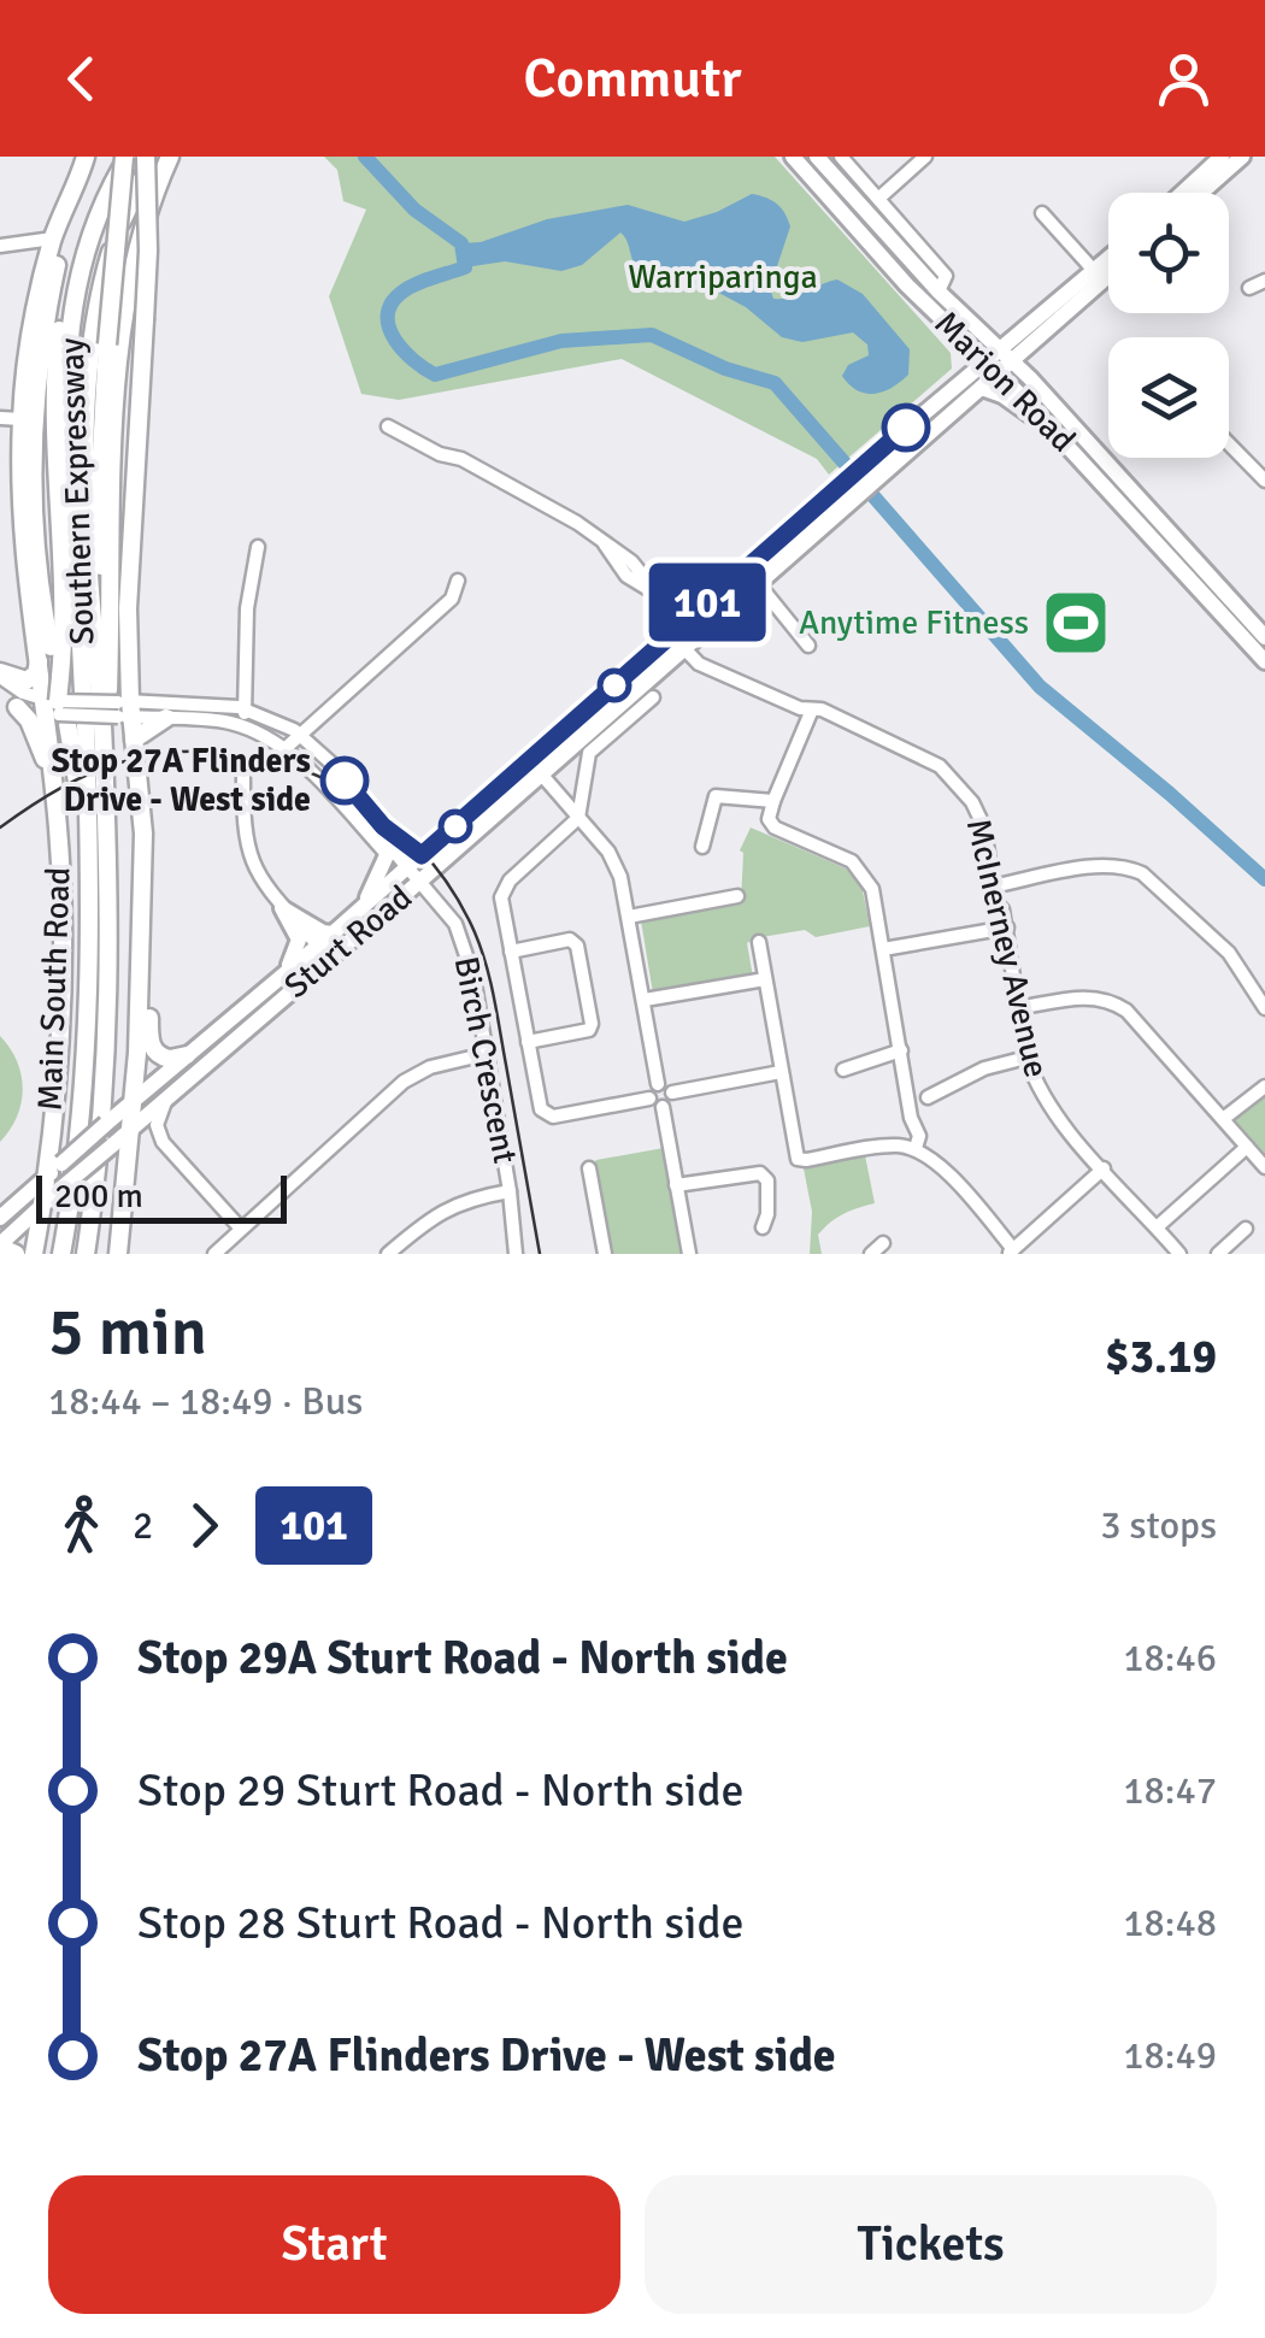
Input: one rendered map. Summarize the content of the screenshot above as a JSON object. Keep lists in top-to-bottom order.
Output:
{
  "streets": {
    "highway": ["Southern Expressway", "Main South Road"],
    "main road": ["Marion Road", "Sturt Road"],
    "street": ["McInerney Avenue", "Birch Crescent"]
  },
  "crossings": [
    ["Marion Road", "Sturt Road"],
    ["Southern Expressway", "Main South Road"],
    ["Sturt Road", "McInerney Avenue"],
    ["Sturt Road", "Main South Road"],
    ["Sturt Road", "Birch Crescent"]
  ],
  "parks": ["Warriparinga"],
  "places": {
    "sports": ["Anytime Fitness"],
    "other": ["Stop 27A Flinders Drive - West side"]
  },
  "lines": ["bus line 101"],
  "scale_bar": "200 m",
  "page": {
    "header": "Commutr",
    "on_map": "101",
    "scale": "200 m",
    "heading": ["5 min", "18:44 – 18:49 · Bus", "$3.19"],
    "legs": ["2", "101", "3 stops"],
    "list": [
      {
        "name": "Stop 29A Sturt Road - North side",
        "value": "18:46"
      },
      {
        "name": "Stop 29 Sturt Road - North side",
        "value": "18:47"
      },
      {
        "name": "Stop 28 Sturt Road - North side",
        "value": "18:48"
      },
      {
        "name": "Stop 27A Flinders Drive - West side",
        "value": "18:49"
      }
    ],
    "buttons": ["Start", "Tickets"]
  }
}
